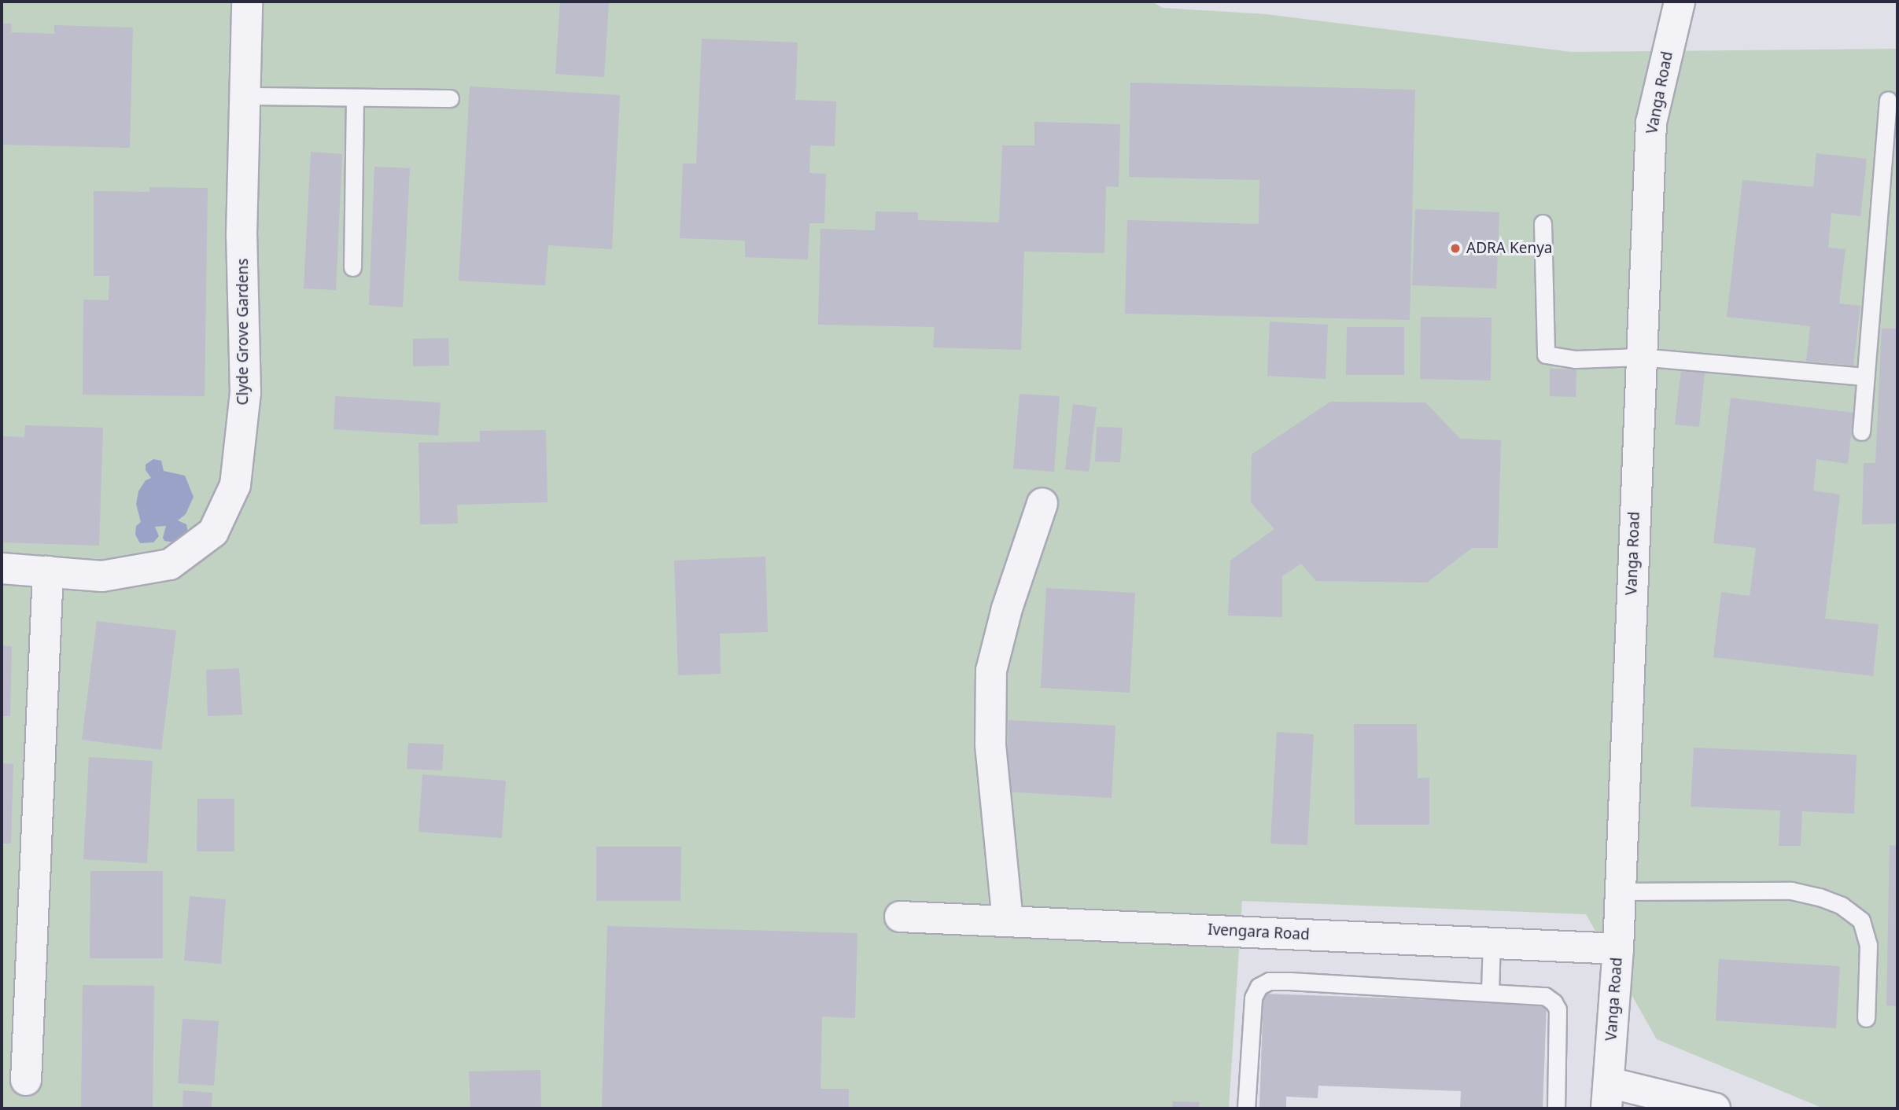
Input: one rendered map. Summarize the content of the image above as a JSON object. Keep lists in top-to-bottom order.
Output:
{
  "streets": {
    "street": ["Vanga Road", "Clyde Grove Gardens", "Ivengara Road"]
  },
  "crossings": [
    ["Vanga Road", "Ivengara Road"]
  ],
  "places": ["ADRA Kenya"]
}
